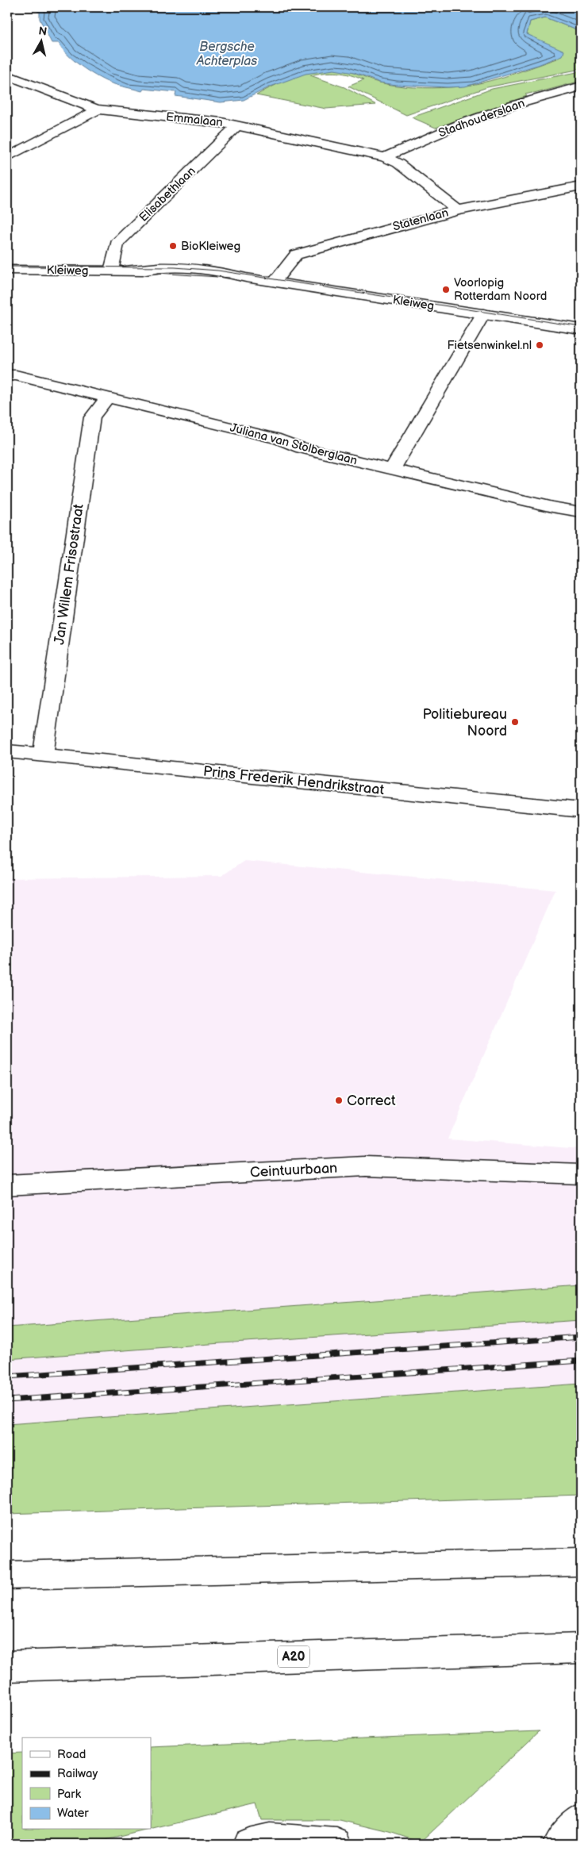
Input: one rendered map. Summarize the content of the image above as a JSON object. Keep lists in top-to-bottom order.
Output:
{
  "streets": {
    "main road": [
      "Stadhouderslaan",
      "Emmalaan",
      "Elisabethlaan",
      "Statenlaan",
      "Kleiweg",
      "Juliana van Stolberglaan",
      "Jan Willem Frisostraat",
      "Prins Frederik Hendrikstraat",
      "Ceintuurbaan",
      "A20"
    ]
  },
  "crossings": [
    ["Stadhouderslaan", "Emmalaan"],
    ["Emmalaan", "Elisabethlaan"],
    ["Emmalaan", "Statenlaan"],
    ["Elisabethlaan", "Kleiweg"],
    ["Statenlaan", "Kleiweg"],
    ["Juliana van Stolberglaan", "Jan Willem Frisostraat"],
    ["Jan Willem Frisostraat", "Prins Frederik Hendrikstraat"]
  ],
  "water": ["Bergsche Achterplas"],
  "places": [
    "BioKleiweg",
    "Voorlopig Rotterdam Noord",
    "Fietsenwinkel.nl",
    "Politiebureau Noord",
    "Correct"
  ],
  "legend": [
    "Road",
    "Railway",
    "Park",
    "Water"
  ],
  "north": "top"
}
